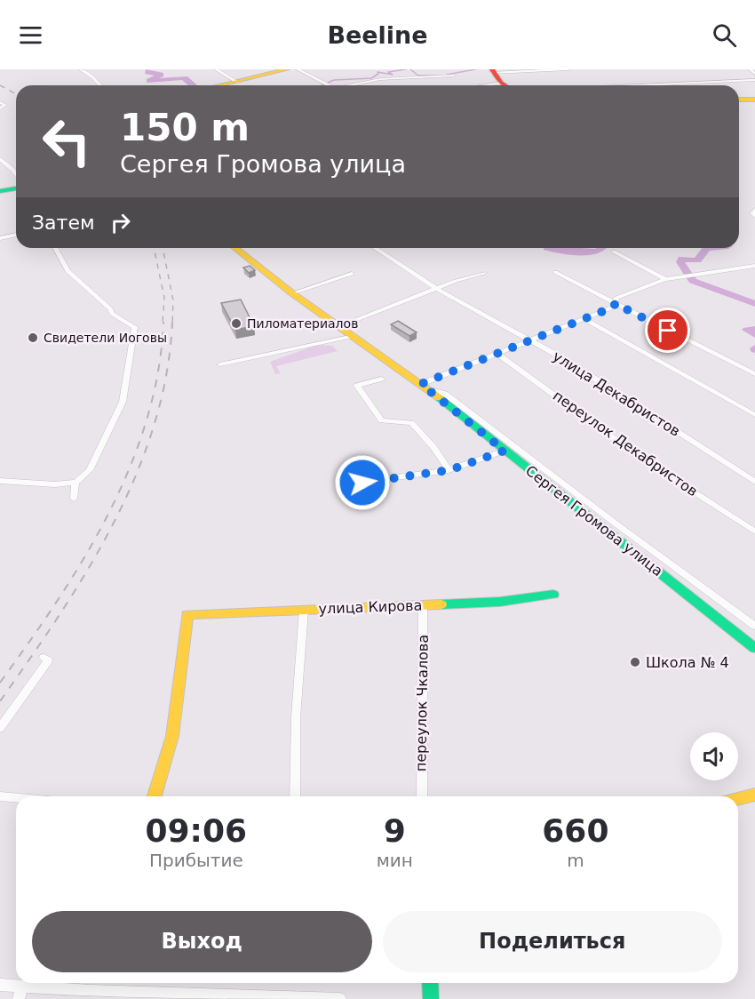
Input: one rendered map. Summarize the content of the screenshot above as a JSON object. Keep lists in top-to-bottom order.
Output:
{
  "streets": {
    "street": [
      "улица Декабристов",
      "переулок Декабристов",
      "Сергея Громова улица",
      "улица Кирова",
      "переулок Чкалова"
    ]
  },
  "crossings": [
    ["улица Кирова", "переулок Чкалова"]
  ],
  "places": ["Пиломатериалов", "Свидетели Иоговы", "Школа № 4"],
  "page": {
    "header": "Beeline",
    "turn": ["150 m", "Сергея Громова улица"],
    "then": "Затем",
    "eta": [
      "09:06",
      "Прибытие",
      "9",
      "мин",
      "660",
      "m"
    ],
    "buttons": ["Выход", "Поделиться"]
  }
}
